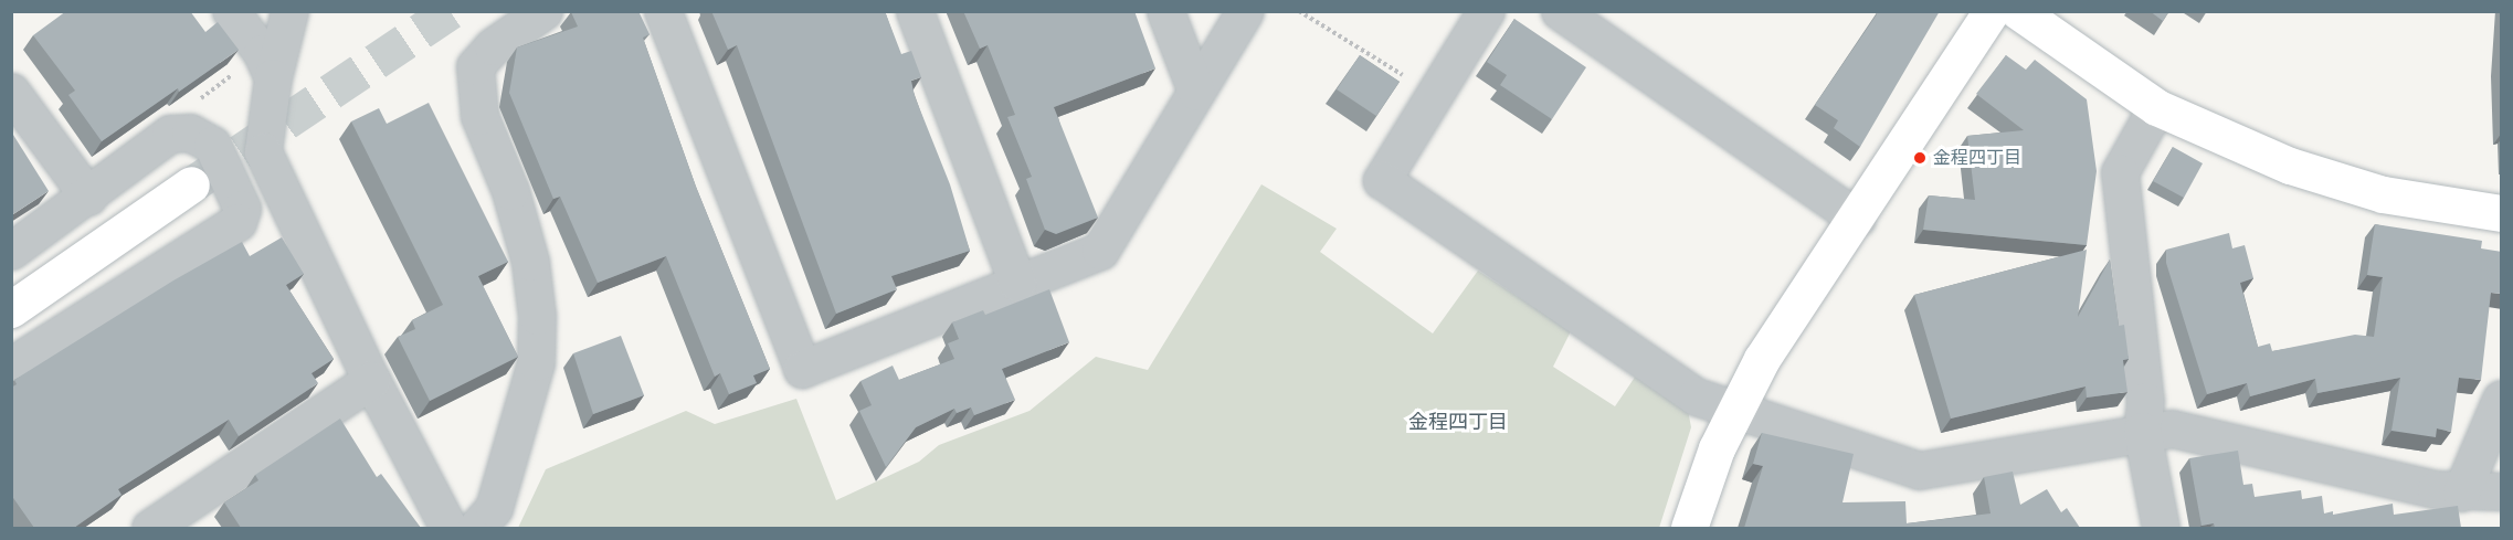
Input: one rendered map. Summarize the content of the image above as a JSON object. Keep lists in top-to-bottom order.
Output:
{
  "districts": ["金程四丁目"],
  "places": ["金程四丁目"]
}
